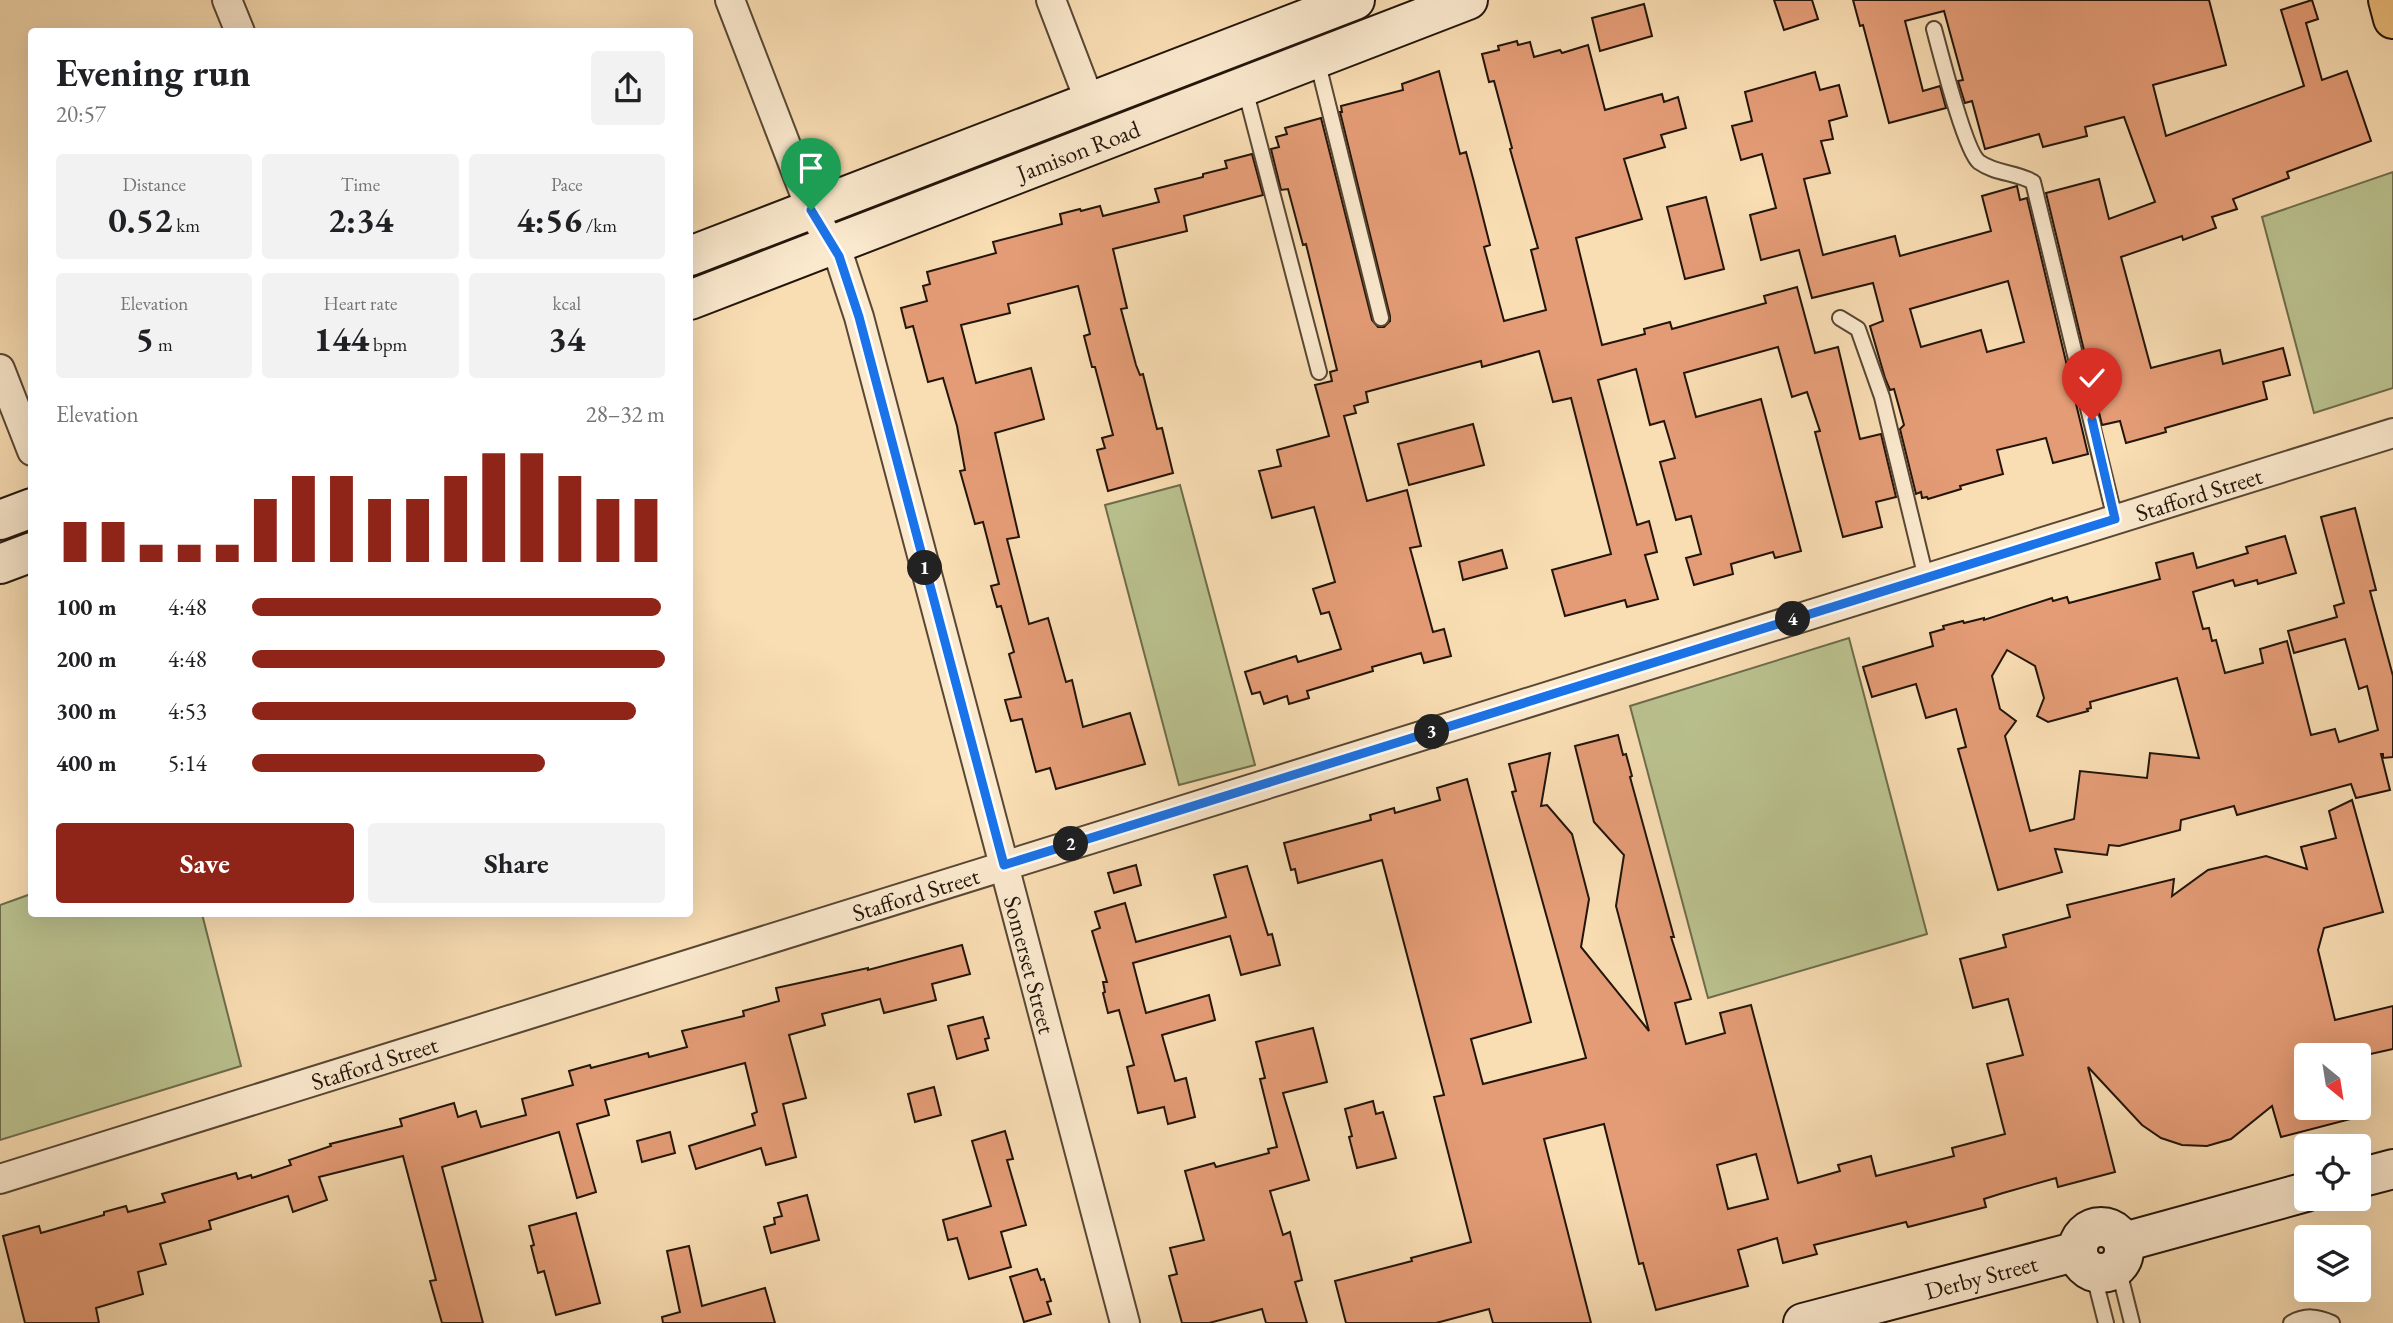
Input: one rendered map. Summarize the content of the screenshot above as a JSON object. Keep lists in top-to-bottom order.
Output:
{
  "streets": {
    "main road": ["Jamison Road", "Derby Street"],
    "street": ["Stafford Street", "Somerset Street"]
  },
  "crossings": [
    ["Jamison Road", "Somerset Street"],
    ["Stafford Street", "Somerset Street"]
  ],
  "north": "bottom right",
  "page": {
    "heading": ["Evening run", "20:57"],
    "stats": [
      ["Distance", "0.52 km"],
      ["Time", "2:34"],
      ["Pace", "4:56 /km"],
      ["Elevation", "5 m"],
      ["Heart rate", "144 bpm"],
      ["kcal", "34"]
    ],
    "chart": ["Elevation", "28–32 m"],
    "pins": [
      "1",
      "4",
      "3",
      "2"
    ],
    "list": [
      {
        "name": "100 m",
        "note": "4:48"
      },
      {
        "name": "200 m",
        "note": "4:48"
      },
      {
        "name": "300 m",
        "note": "4:53"
      },
      {
        "name": "400 m",
        "note": "5:14"
      }
    ],
    "buttons": ["Save", "Share"]
  }
}
